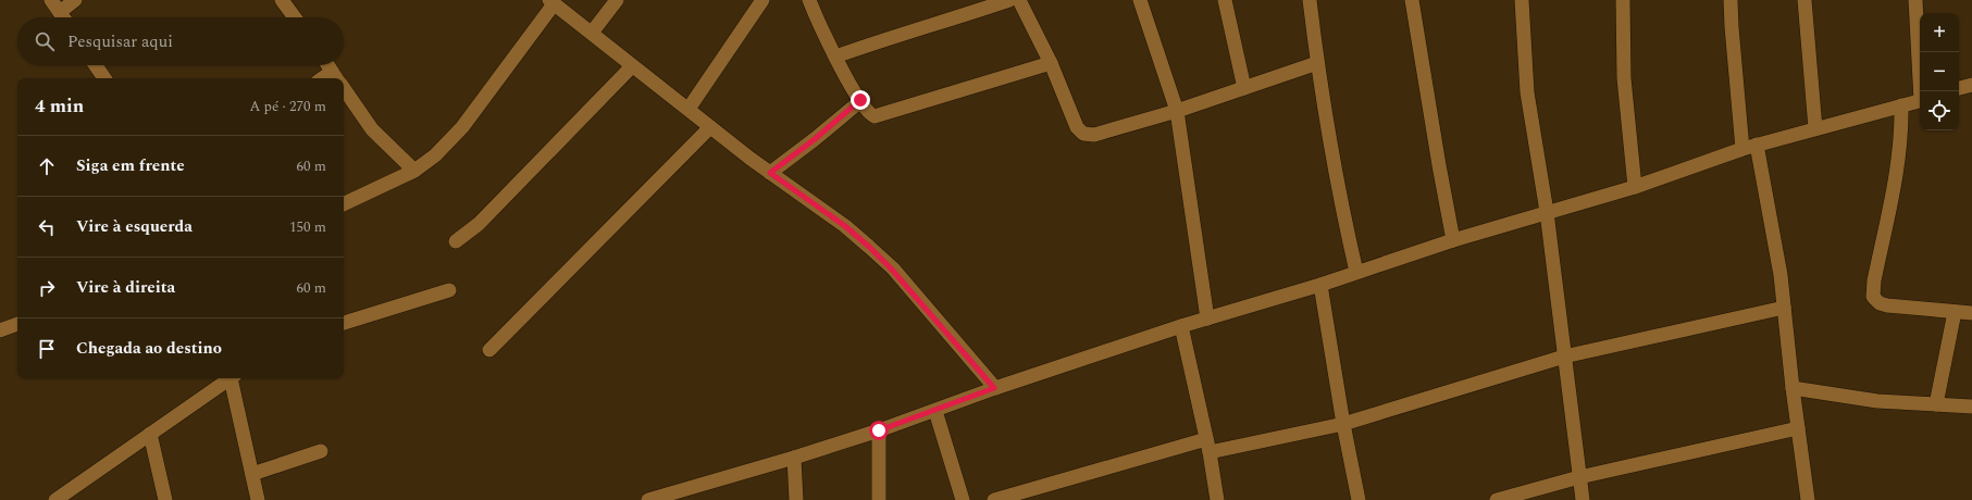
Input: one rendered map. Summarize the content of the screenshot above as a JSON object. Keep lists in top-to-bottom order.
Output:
{
  "page": {
    "map_buttons": ["+", "−"],
    "search": "Pesquisar aqui",
    "heading": ["4 min", "A pé · 270 m"],
    "list": [
      ["Siga em frente", "60 m"],
      ["Vire à esquerda", "150 m"],
      ["Vire à direita", "60 m"],
      "Chegada ao destino"
    ]
  }
}
